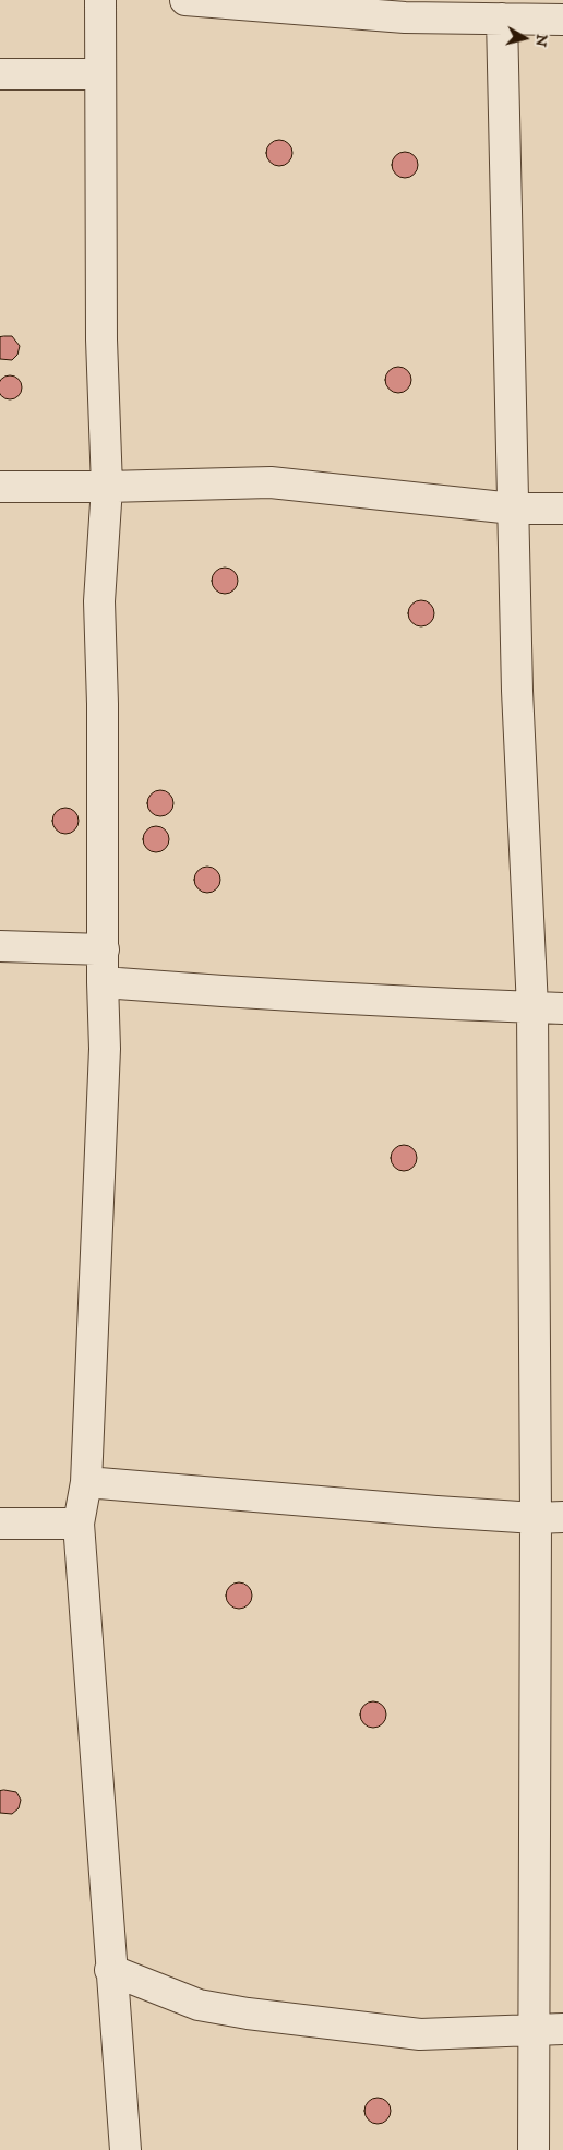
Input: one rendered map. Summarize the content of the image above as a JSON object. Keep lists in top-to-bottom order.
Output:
{
  "north": "right"
}
